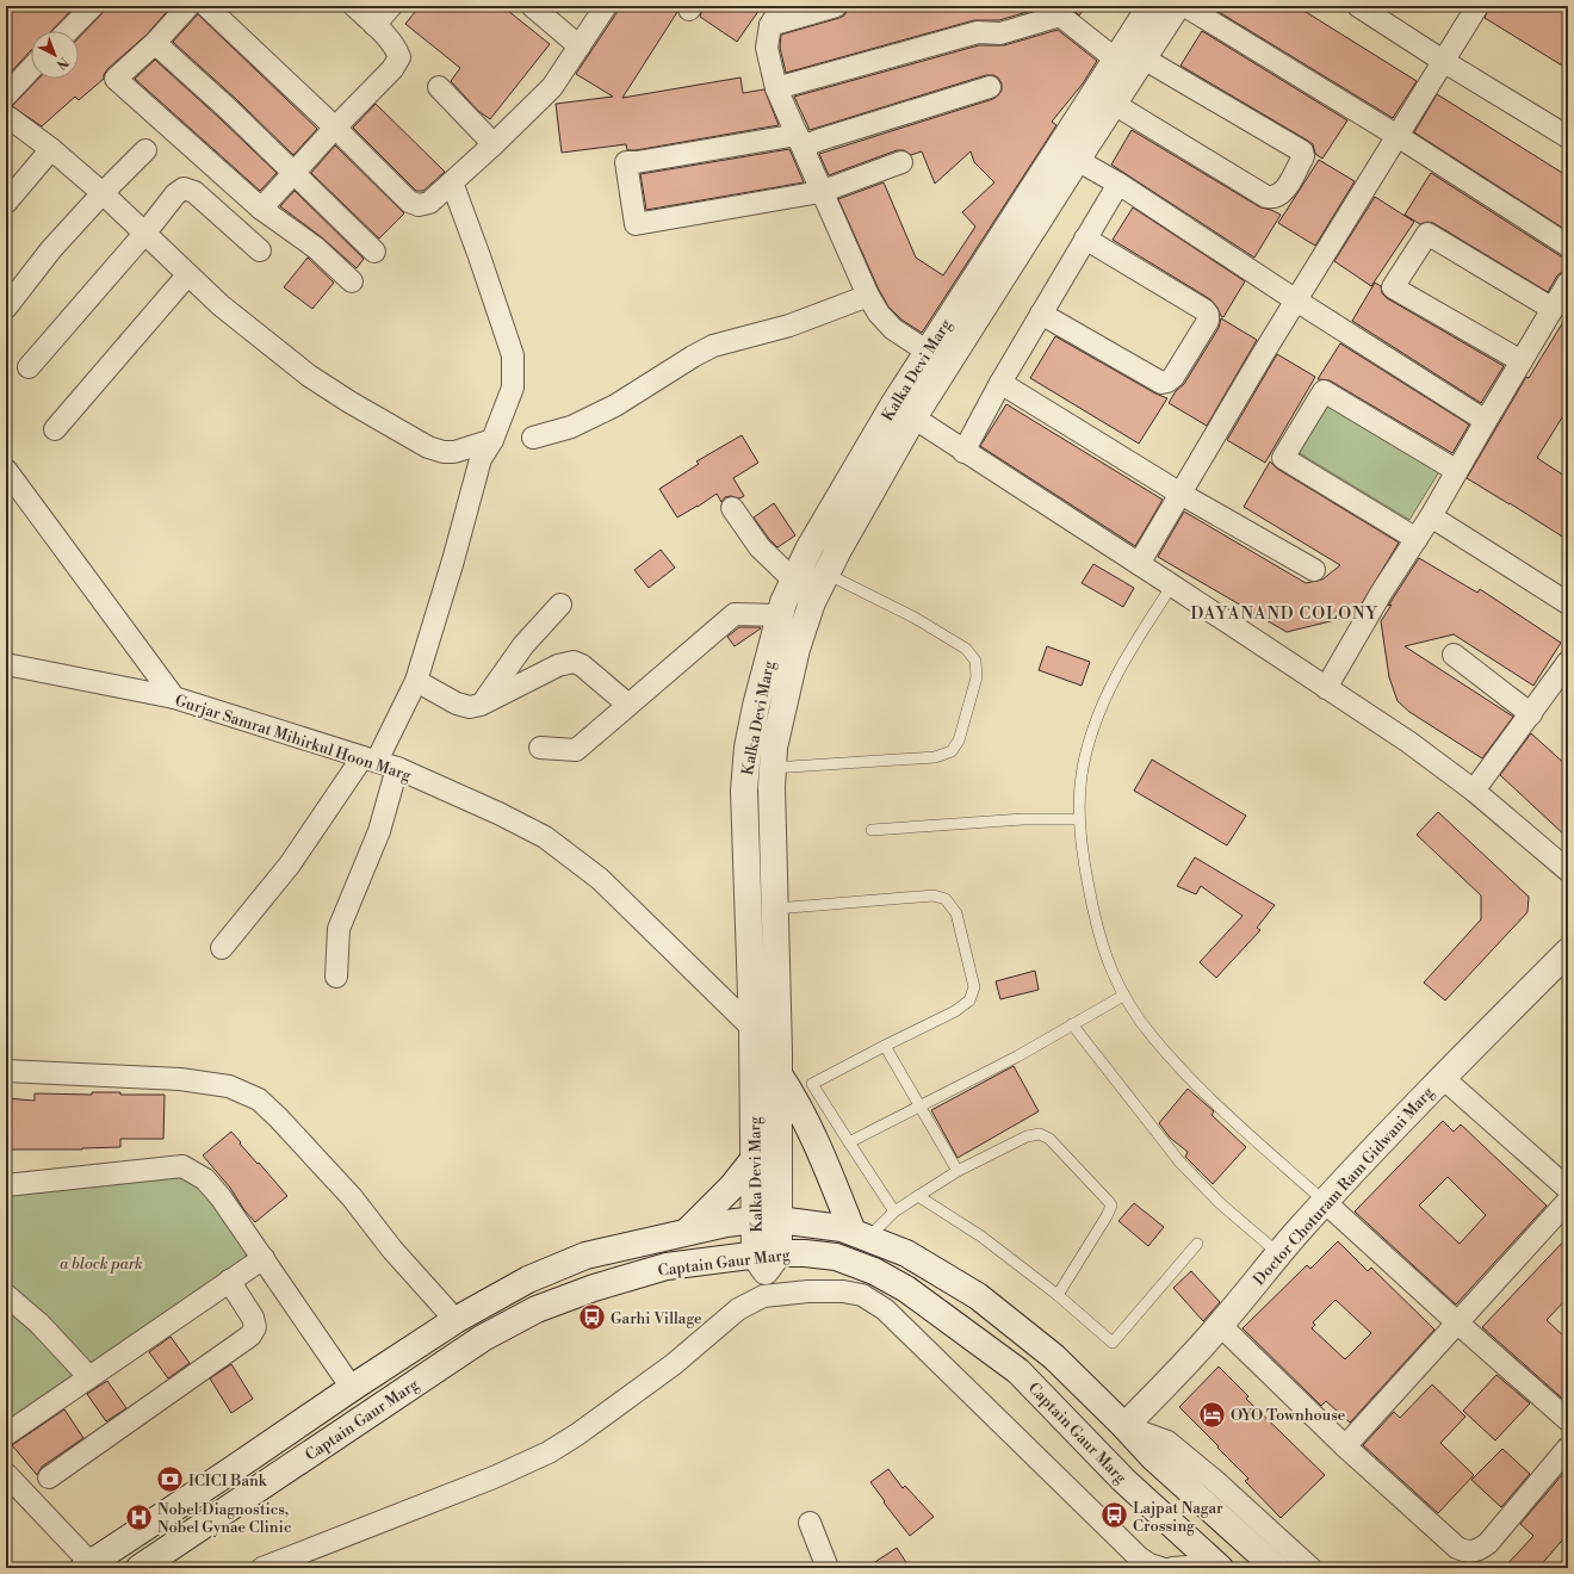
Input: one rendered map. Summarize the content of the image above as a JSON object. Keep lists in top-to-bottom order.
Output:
{
  "streets": {
    "street": [
      "Kalka Devi Marg",
      "Gurjar Samrat Mihirkul Hoon Marg",
      "Doctor Choturam Ram Gidwani Marg",
      "Captain Gaur Marg"
    ]
  },
  "crossings": [
    ["Kalka Devi Marg", "Gurjar Samrat Mihirkul Hoon Marg"],
    ["Kalka Devi Marg", "Captain Gaur Marg"],
    ["Doctor Choturam Ram Gidwani Marg", "Captain Gaur Marg"]
  ],
  "districts": ["DAYANAND COLONY"],
  "parks": ["a block park"],
  "places": {
    "bus stop": ["Garhi Village", "Lajpat Nagar Crossing"],
    "hotel": ["OYO Townhouse"],
    "bank": ["ICICI Bank"],
    "hospital": ["Nobel Diagnostics, Nobel Gynae Clinic"]
  },
  "north": "bottom right"
}
